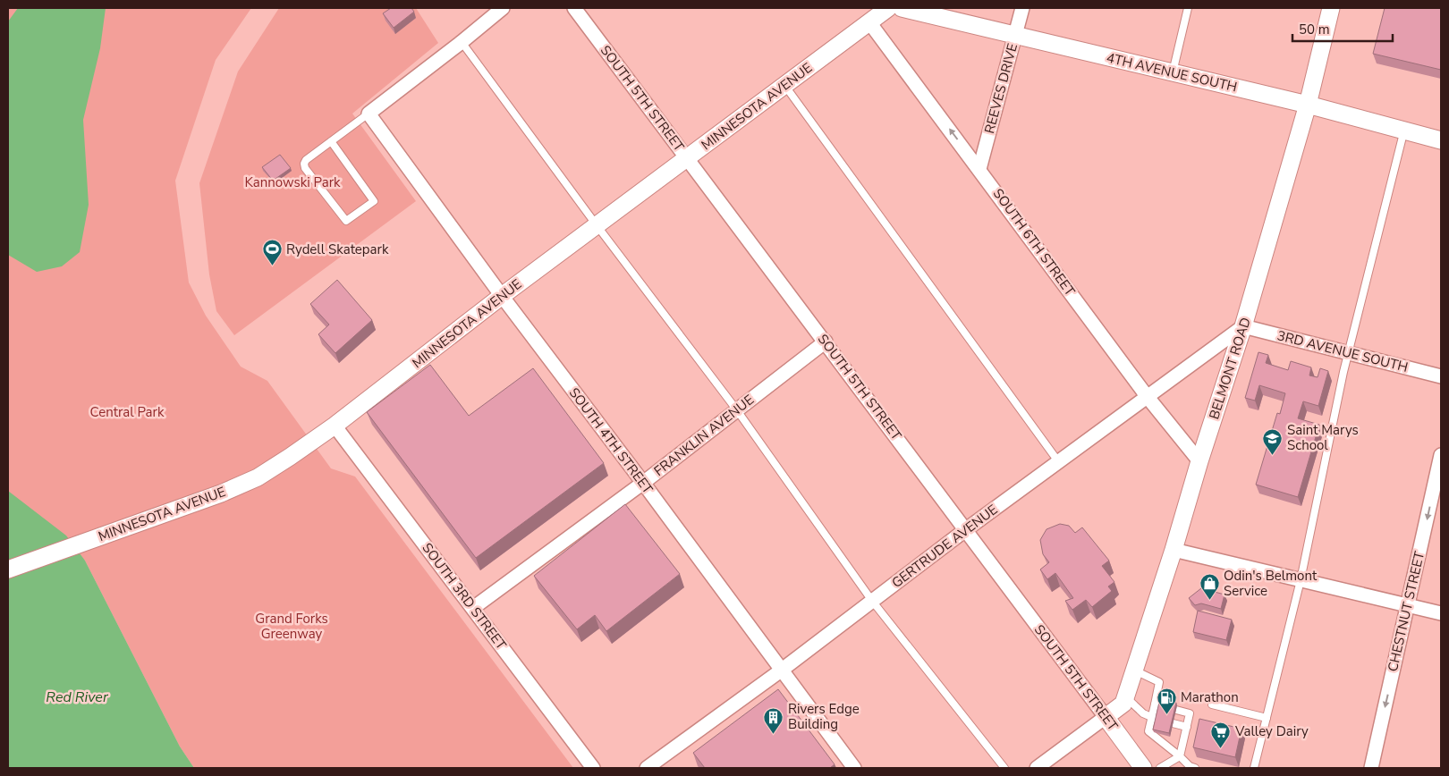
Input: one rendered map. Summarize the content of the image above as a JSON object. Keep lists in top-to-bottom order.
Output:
{
  "streets": {
    "street": [
      "4TH AVENUE SOUTH",
      "REEVES DRIVE",
      "SOUTH 5TH STREET",
      "MINNESOTA AVENUE",
      "SOUTH 6TH STREET",
      "3RD AVENUE SOUTH",
      "BELMONT ROAD",
      "FRANKLIN AVENUE",
      "SOUTH 4TH STREET",
      "GERTRUDE AVENUE",
      "SOUTH 3RD STREET",
      "CHESTNUT STREET"
    ]
  },
  "crossings": [
    ["4TH AVENUE SOUTH", "REEVES DRIVE"],
    ["4TH AVENUE SOUTH", "BELMONT ROAD"],
    ["REEVES DRIVE", "SOUTH 6TH STREET"],
    ["SOUTH 5TH STREET", "MINNESOTA AVENUE"],
    ["SOUTH 5TH STREET", "BELMONT ROAD"],
    ["SOUTH 5TH STREET", "FRANKLIN AVENUE"],
    ["SOUTH 5TH STREET", "GERTRUDE AVENUE"],
    ["MINNESOTA AVENUE", "SOUTH 6TH STREET"],
    ["MINNESOTA AVENUE", "SOUTH 4TH STREET"],
    ["MINNESOTA AVENUE", "SOUTH 3RD STREET"],
    ["SOUTH 6TH STREET", "BELMONT ROAD"],
    ["SOUTH 6TH STREET", "GERTRUDE AVENUE"],
    ["3RD AVENUE SOUTH", "BELMONT ROAD"],
    ["3RD AVENUE SOUTH", "GERTRUDE AVENUE"],
    ["BELMONT ROAD", "GERTRUDE AVENUE"],
    ["FRANKLIN AVENUE", "SOUTH 4TH STREET"],
    ["FRANKLIN AVENUE", "SOUTH 3RD STREET"],
    ["SOUTH 4TH STREET", "GERTRUDE AVENUE"]
  ],
  "one_way": ["CHESTNUT STREET"],
  "water": ["Red River"],
  "parks": ["Kannowski Park", "Central Park", "Grand Forks Greenway"],
  "places": {
    "sports": ["Rydell Skatepark"],
    "school or university": ["Saint Marys School"],
    "shop": ["Odin's Belmont Service"],
    "fuel station": ["Marathon"],
    "building": ["Rivers Edge Building"],
    "supermarket": ["Valley Dairy"]
  },
  "scale_bar": "50 m"
}
